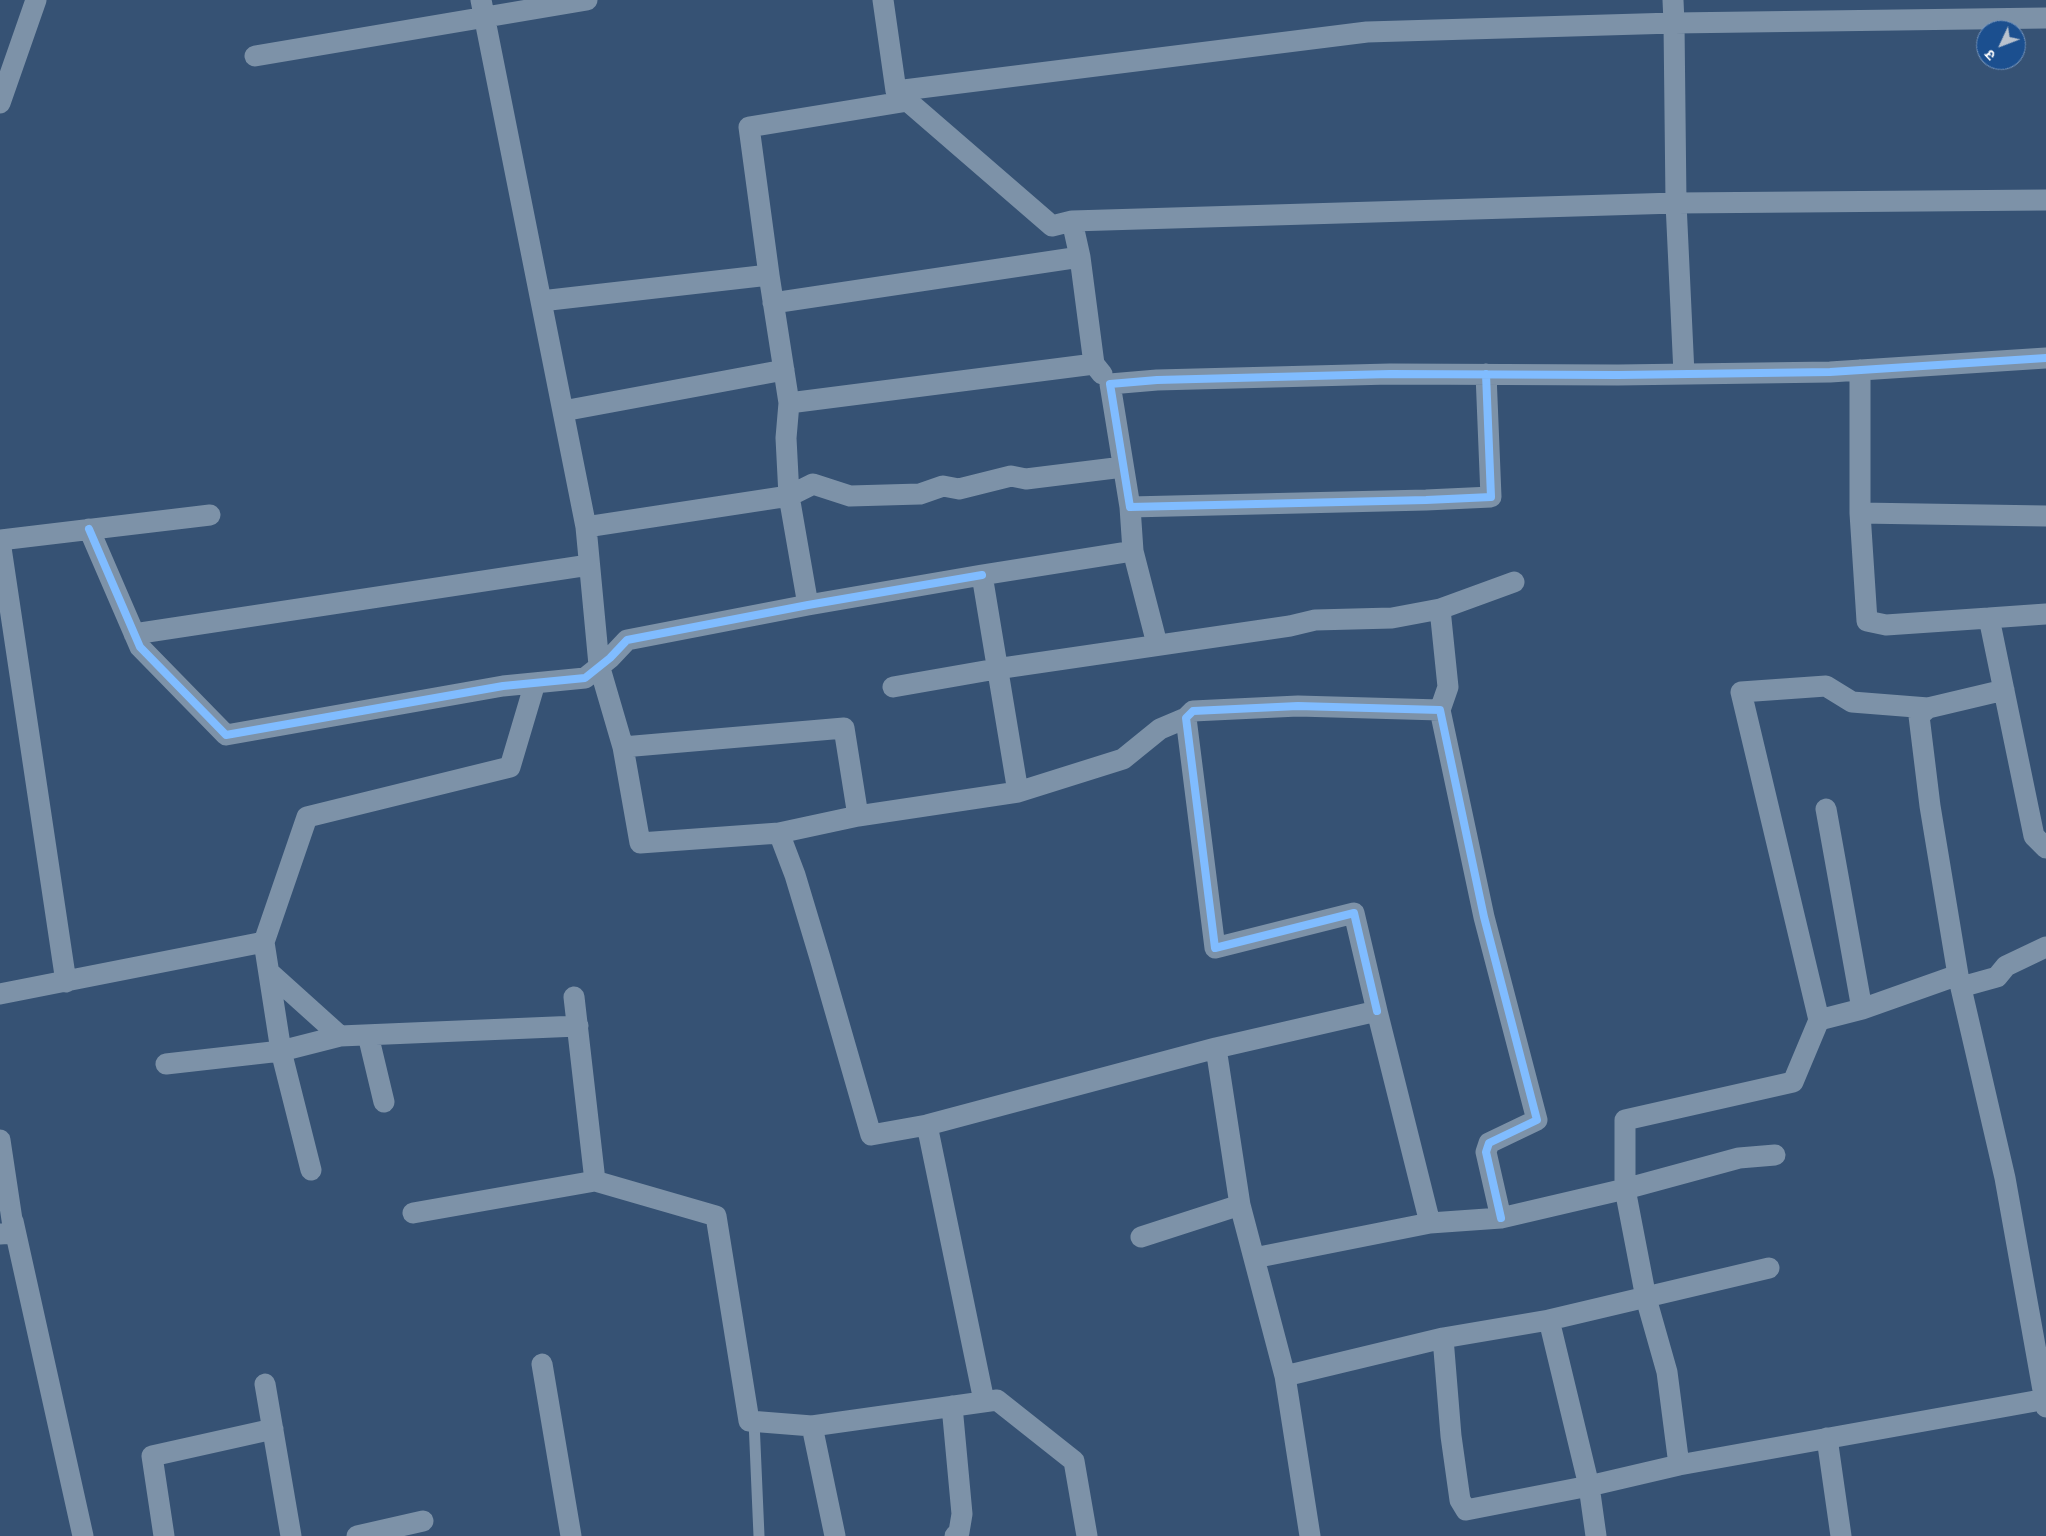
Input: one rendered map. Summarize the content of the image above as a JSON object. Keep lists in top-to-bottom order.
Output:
{
  "north": "bottom left"
}
